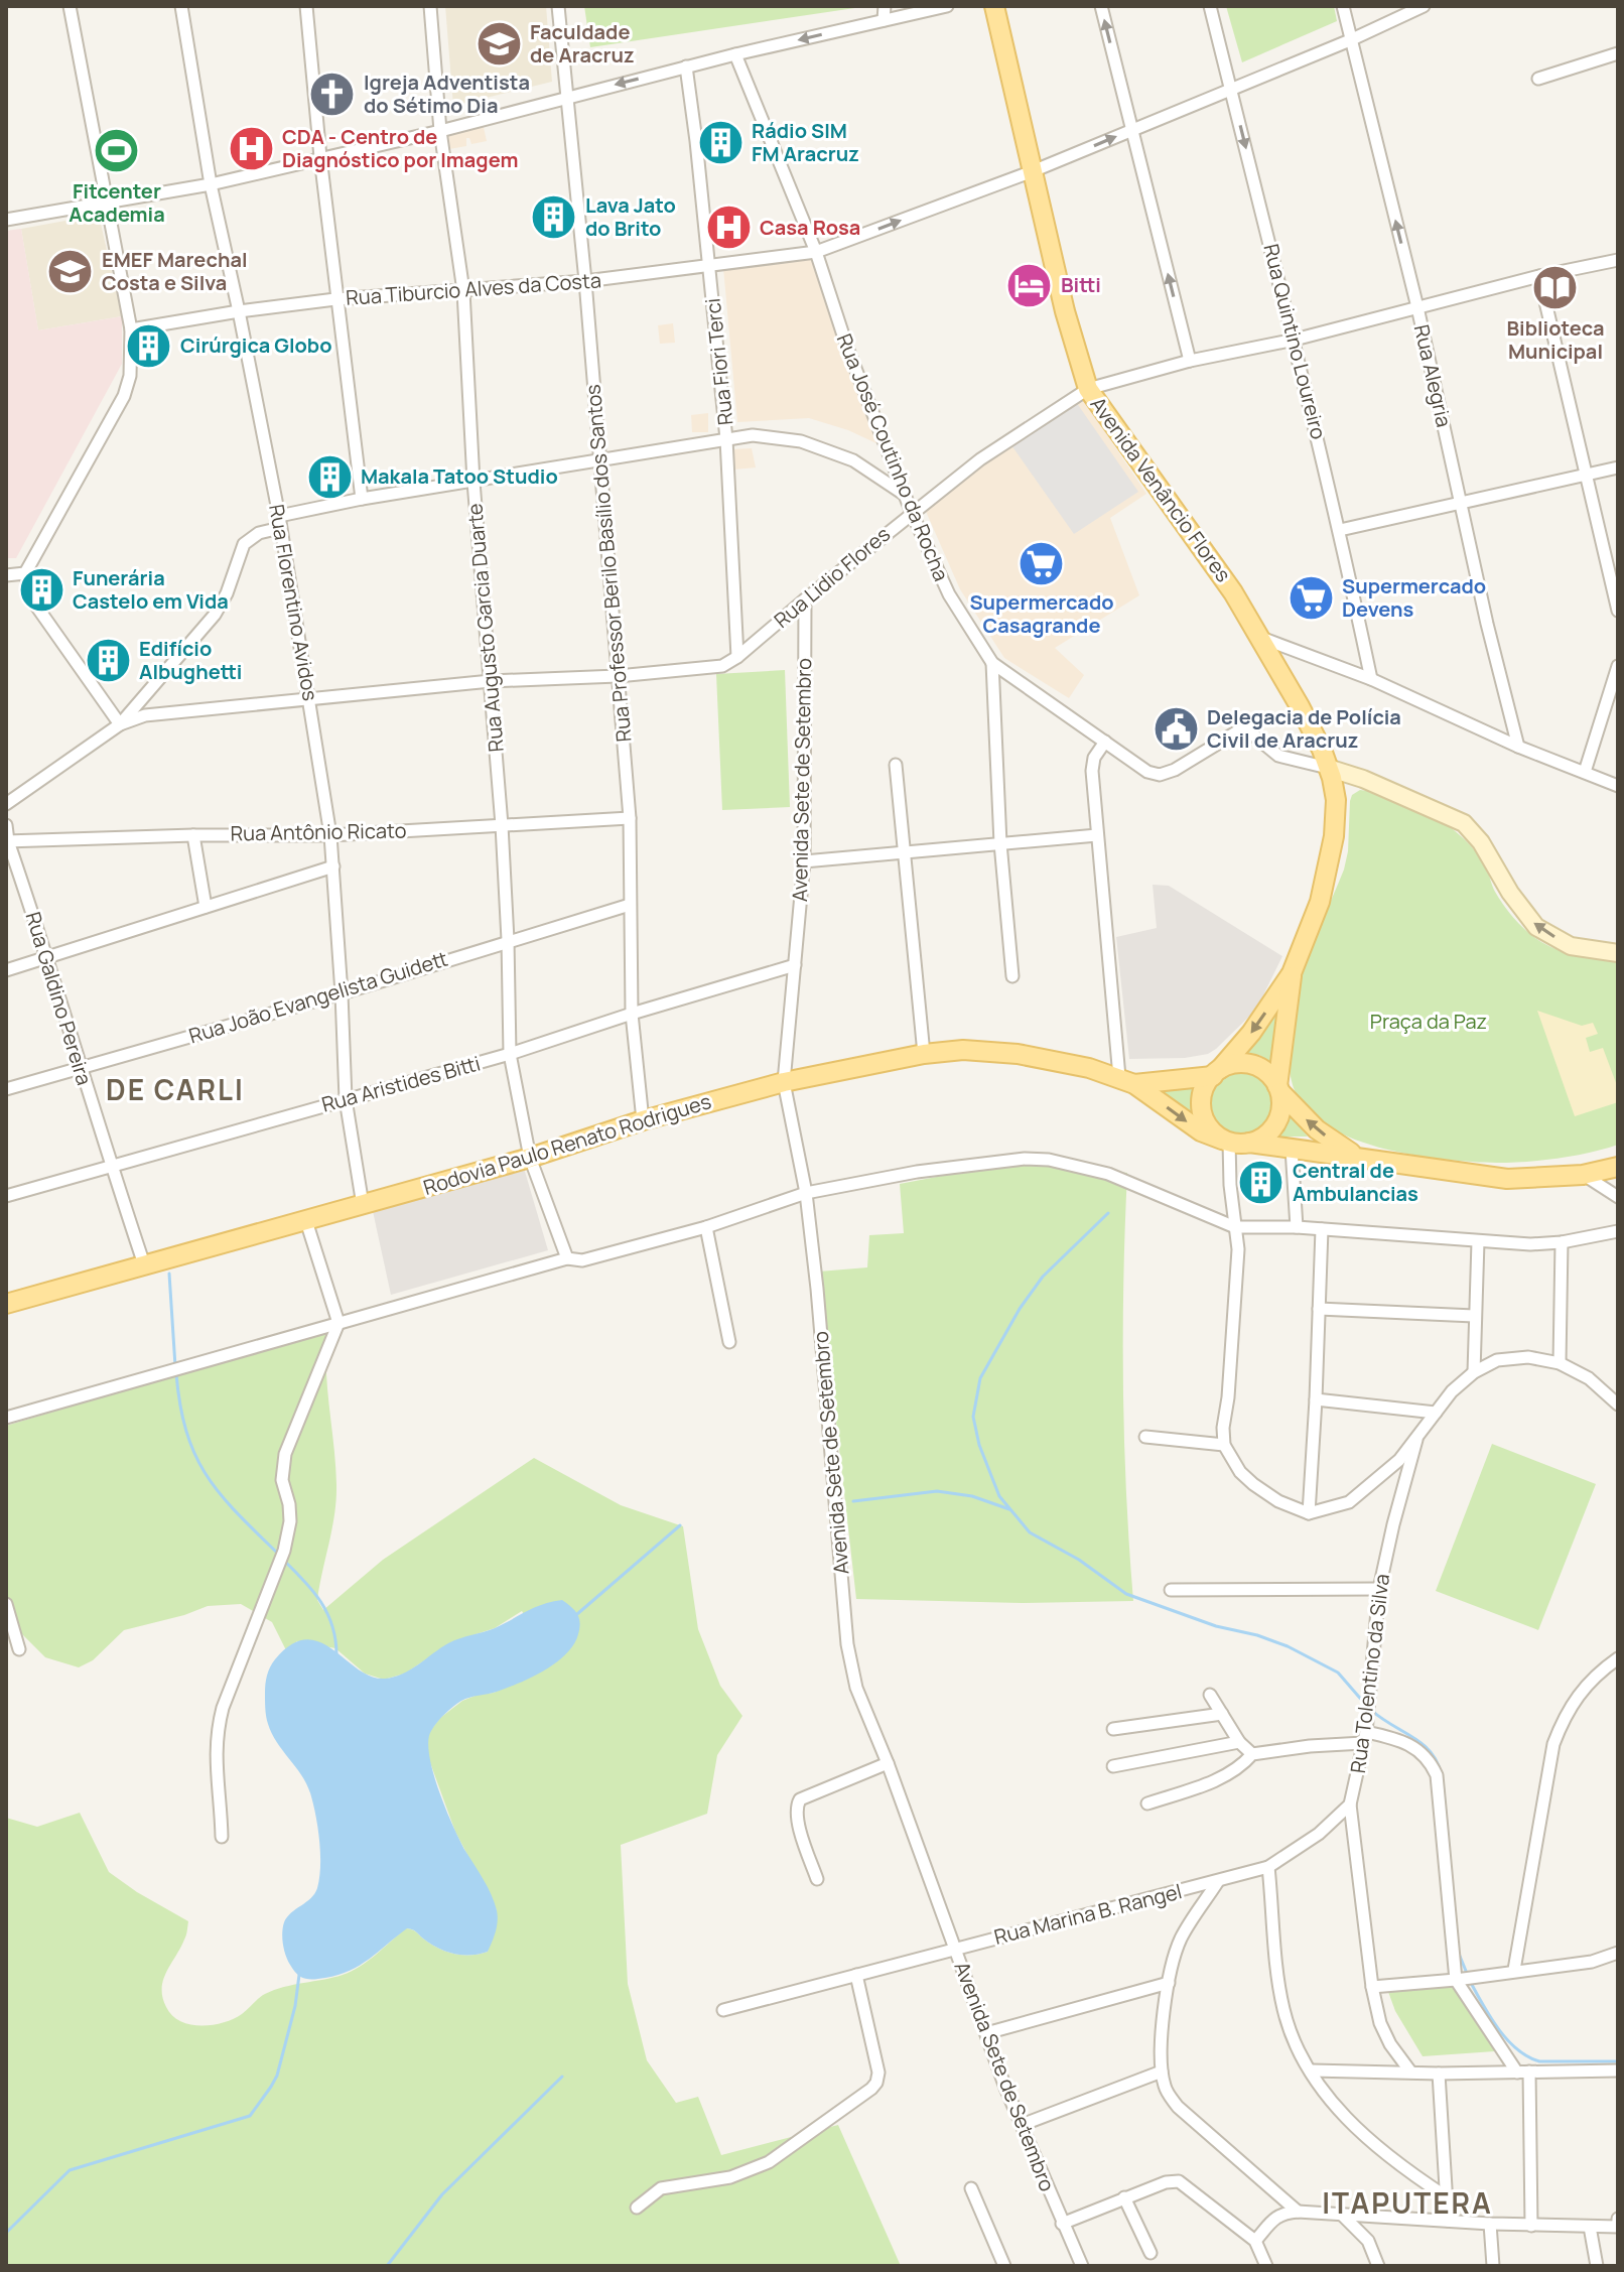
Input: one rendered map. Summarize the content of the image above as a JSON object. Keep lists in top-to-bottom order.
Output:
{
  "streets": {
    "main road": ["Avenida Venâncio Flores", "Rodovia Paulo Renato Rodrigues"],
    "street": [
      "Rua Tiburcio Alves da Costa",
      "Rua Quintino Loureiro",
      "Rua Fiori Terci",
      "Rua Alegria",
      "Rua José Coutinho da Rocha",
      "Rua Professor Berilo Basílio dos Santos",
      "Rua Lidio Flores",
      "Rua Florentino Avidos",
      "Rua Augusto Garcia Duarte",
      "Avenida Sete de Setembro",
      "Rua Antônio Ricato",
      "Rua João Evangelista Guidett",
      "Rua Galdino Pereira",
      "Rua Aristides Bitti",
      "Rua Tolentino da Silva",
      "Rua Marina B. Rangel"
    ]
  },
  "crossings": [
    ["Rua Tiburcio Alves da Costa", "Rua Quintino Loureiro"],
    ["Rua Tiburcio Alves da Costa", "Rua Fiori Terci"],
    ["Rua Tiburcio Alves da Costa", "Rua Alegria"],
    ["Rua Tiburcio Alves da Costa", "Rua José Coutinho da Rocha"],
    ["Rua Tiburcio Alves da Costa", "Avenida Venâncio Flores"],
    ["Rua Tiburcio Alves da Costa", "Rua Professor Berilo Basílio dos Santos"],
    ["Rua Tiburcio Alves da Costa", "Rua Florentino Avidos"],
    ["Rua Tiburcio Alves da Costa", "Rua Augusto Garcia Duarte"],
    ["Rua Quintino Loureiro", "Rua Lidio Flores"],
    ["Rua Fiori Terci", "Rua Lidio Flores"],
    ["Rua Alegria", "Rua Lidio Flores"],
    ["Rua José Coutinho da Rocha", "Avenida Venâncio Flores"],
    ["Rua José Coutinho da Rocha", "Rua Lidio Flores"],
    ["Avenida Venâncio Flores", "Rua Lidio Flores"],
    ["Rua Professor Berilo Basílio dos Santos", "Rua Antônio Ricato"],
    ["Rua Professor Berilo Basílio dos Santos", "Rua João Evangelista Guidett"],
    ["Rua Professor Berilo Basílio dos Santos", "Rua Aristides Bitti"],
    ["Rua Professor Berilo Basílio dos Santos", "Rodovia Paulo Renato Rodrigues"],
    ["Rua Lidio Flores", "Avenida Sete de Setembro"],
    ["Rua Florentino Avidos", "Rua Antônio Ricato"],
    ["Rua Florentino Avidos", "Rua João Evangelista Guidett"],
    ["Rua Florentino Avidos", "Rua Aristides Bitti"],
    ["Rua Florentino Avidos", "Rodovia Paulo Renato Rodrigues"],
    ["Rua Augusto Garcia Duarte", "Rua Antônio Ricato"],
    ["Rua Augusto Garcia Duarte", "Rua João Evangelista Guidett"],
    ["Rua Augusto Garcia Duarte", "Rua Aristides Bitti"],
    ["Rua Augusto Garcia Duarte", "Rodovia Paulo Renato Rodrigues"],
    ["Avenida Sete de Setembro", "Rua Aristides Bitti"],
    ["Avenida Sete de Setembro", "Rodovia Paulo Renato Rodrigues"],
    ["Avenida Sete de Setembro", "Rua Marina B. Rangel"],
    ["Rua Antônio Ricato", "Rua Galdino Pereira"],
    ["Rua João Evangelista Guidett", "Rua Galdino Pereira"],
    ["Rua Galdino Pereira", "Rua Aristides Bitti"],
    ["Rua Galdino Pereira", "Rodovia Paulo Renato Rodrigues"]
  ],
  "one_way": ["Rua Quintino Loureiro", "Rua Alegria"],
  "districts": ["DE CARLI", "ITAPUTERA"],
  "parks": ["Praça da Paz"],
  "places": {
    "school or university": ["Faculdade de Aracruz", "EMEF Marechal Costa e Silva"],
    "church": ["Igreja Adventista do Sétimo Dia"],
    "building": [
      "Rádio SIM FM Aracruz",
      "Lava Jato do Brito",
      "Cirúrgica Globo",
      "Makala Tatoo Studio",
      "Funerária Castelo em Vida",
      "Edifício Albughetti",
      "Central de Ambulancias"
    ],
    "hospital": ["CDA - Centro de Diagnóstico por Imagem", "Casa Rosa"],
    "sports": ["Fitcenter Academia"],
    "hotel": ["Bitti"],
    "library": ["Biblioteca Municipal"],
    "supermarket": ["Supermercado Casagrande", "Supermercado Devens"],
    "public building": ["Delegacia de Polícia Civil de Aracruz"]
  }
}
